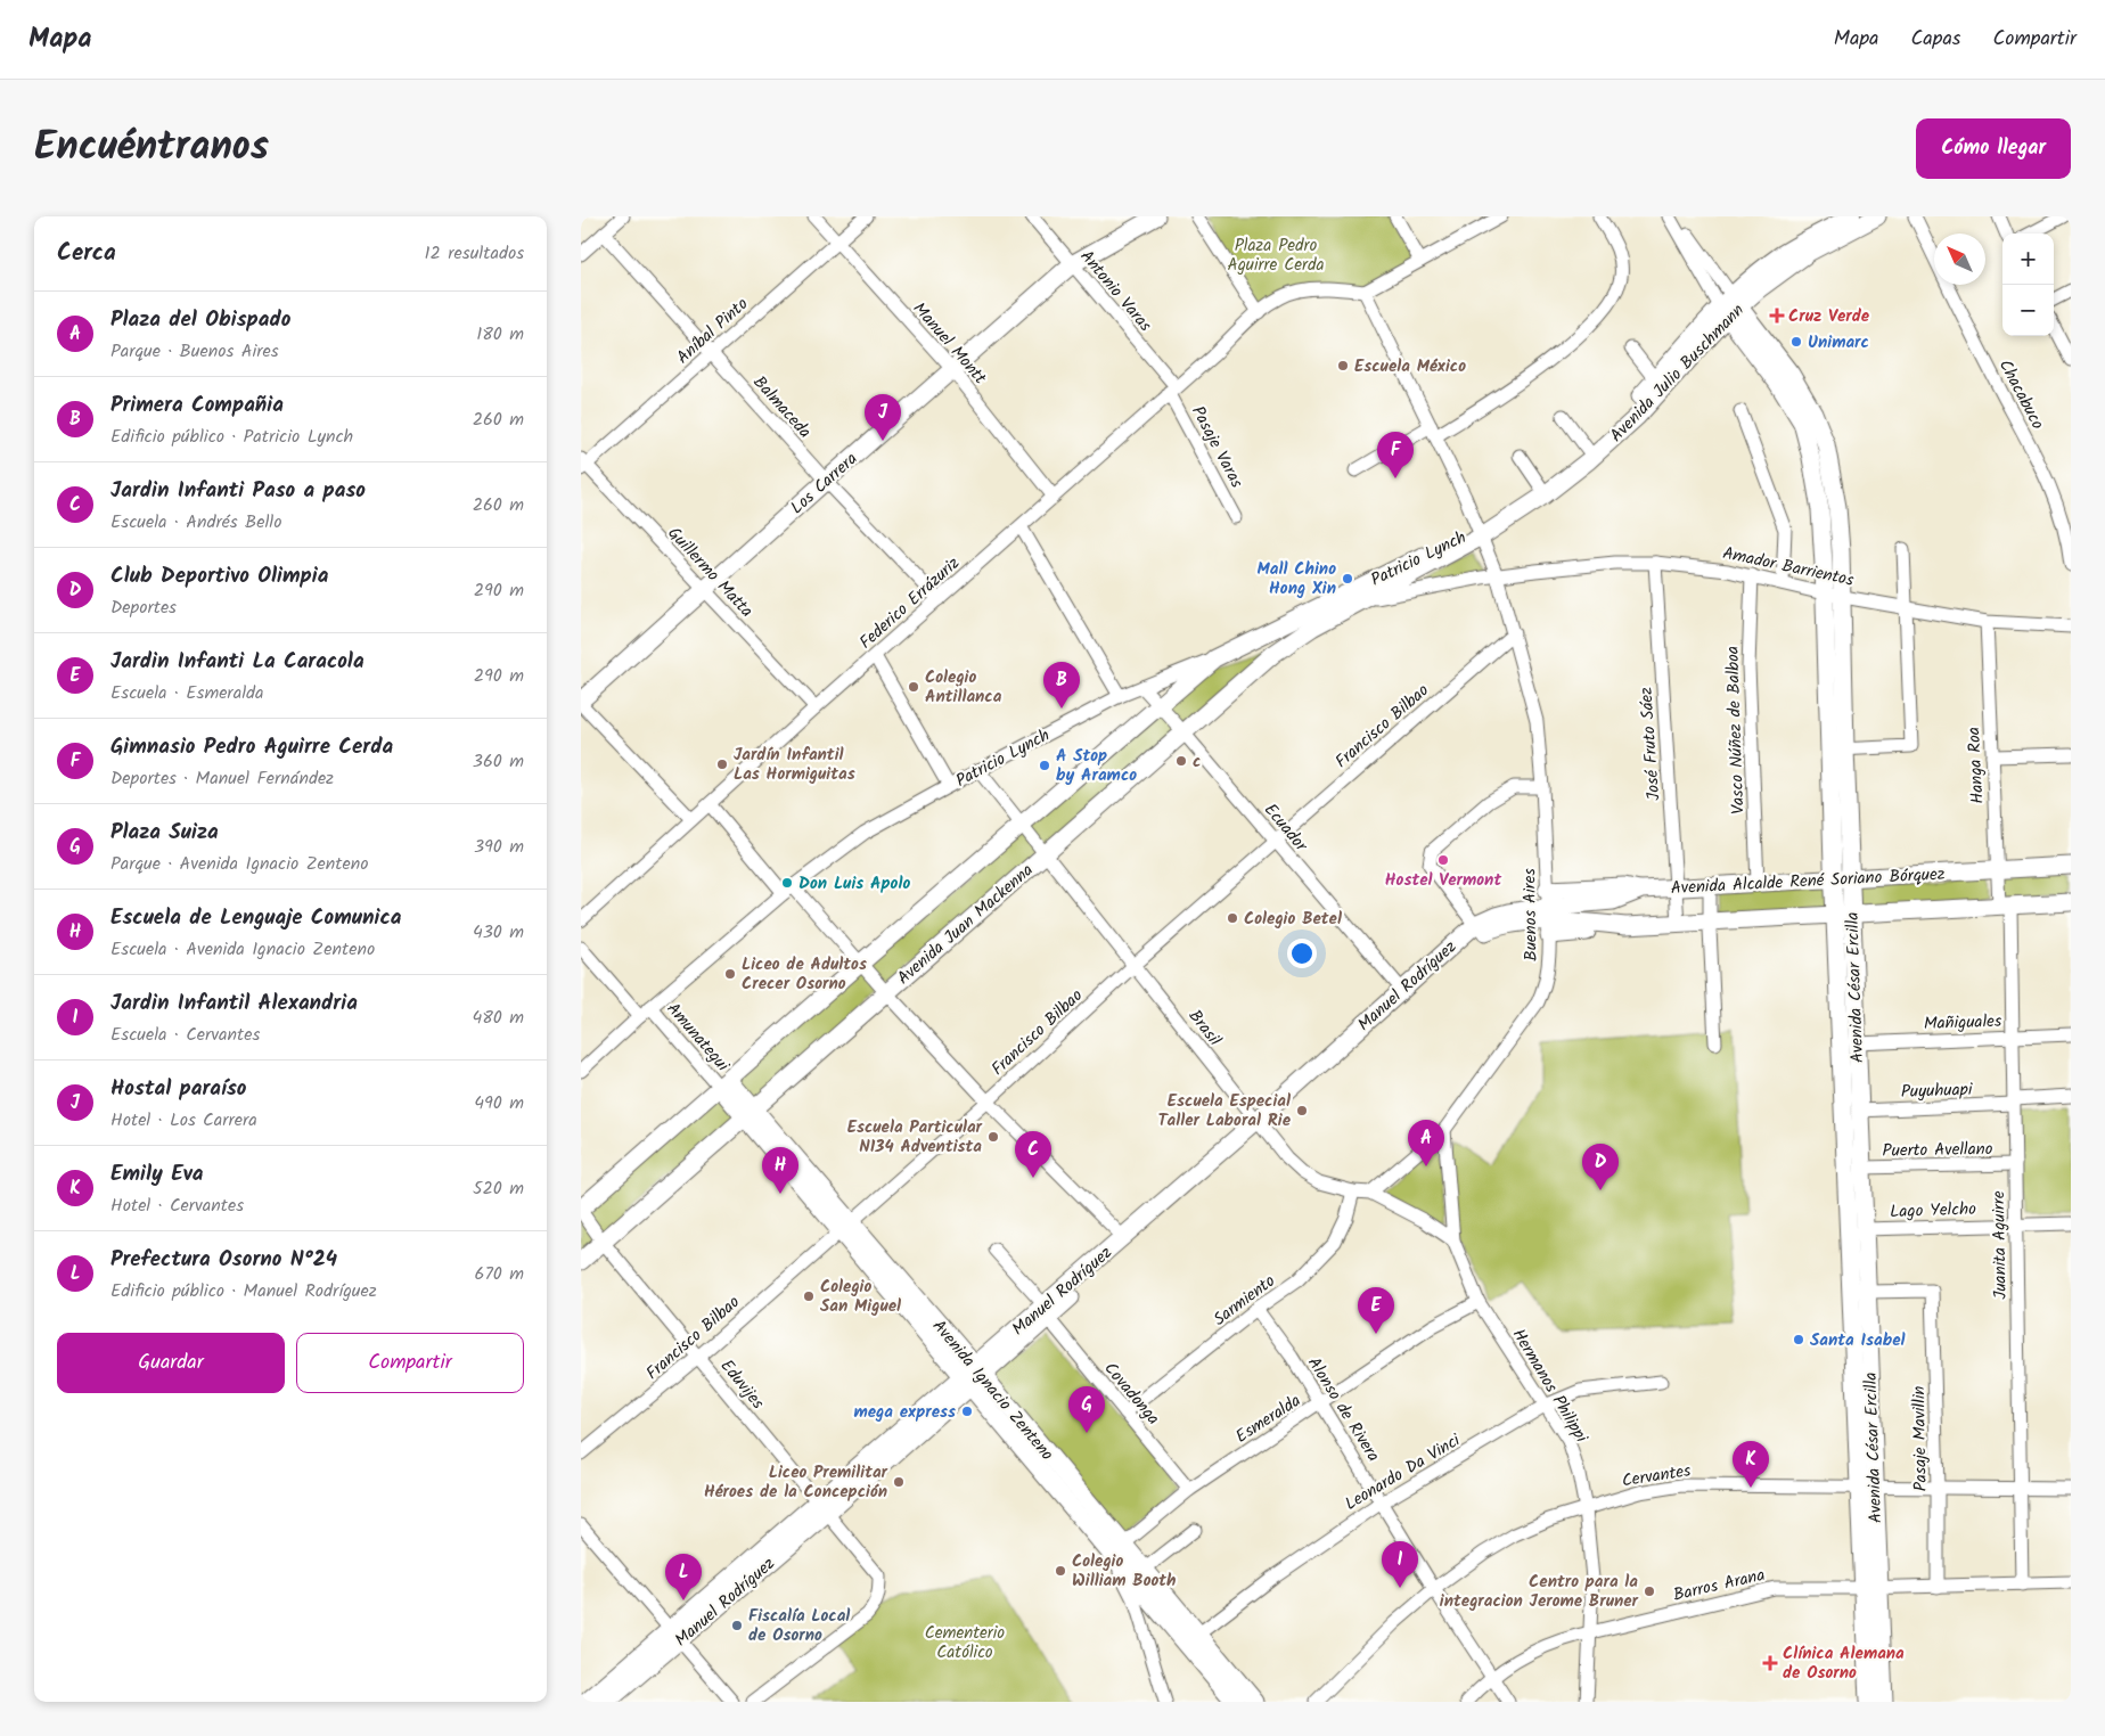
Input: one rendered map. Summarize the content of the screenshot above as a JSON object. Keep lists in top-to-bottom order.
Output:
{
  "streets": {
    "main road": [
      "Avenida Julio Buschmann",
      "Los Carrera",
      "Patricio Lynch",
      "Avenida Alcalde René Soriano Bórquez",
      "Avenida Juan Mackenna",
      "Manuel Rodríguez",
      "Avenida César Ercilla",
      "Avenida Ignacio Zenteno"
    ],
    "street": [
      "Antonio Varas",
      "Aníbal Pinto",
      "Manuel Montt",
      "Chacabuco",
      "Balmaceda",
      "Pasaje Varas",
      "Amador Barrientos",
      "Guillermo Matta",
      "Federico Errázuriz",
      "Francisco Bilbao",
      "Vasco Núñez de Balboa",
      "José Fruto Sáez",
      "Hanga Roa",
      "Ecuador",
      "Buenos Aires",
      "Mañiguales",
      "Brasil",
      "Amunategui",
      "Puyuhuapi",
      "Puerto Avellano",
      "Lago Yelcho",
      "Juanita Aguirre",
      "Sarmiento",
      "Eduvijes",
      "Hermanos Philippi",
      "Covadonga",
      "Alonso de Rivera",
      "Esmeralda",
      "Pasaje Mavillin",
      "Leonardo Da Vinci",
      "Cervantes",
      "Barros Arana"
    ]
  },
  "crossings": [
    ["Antonio Varas", "Pasaje Varas"],
    ["Antonio Varas", "Los Carrera"],
    ["Antonio Varas", "Federico Errázuriz"],
    ["Aníbal Pinto", "Manuel Montt"],
    ["Aníbal Pinto", "Balmaceda"],
    ["Aníbal Pinto", "Guillermo Matta"],
    ["Manuel Montt", "Los Carrera"],
    ["Manuel Montt", "Federico Errázuriz"],
    ["Avenida Julio Buschmann", "Patricio Lynch"],
    ["Avenida Julio Buschmann", "Buenos Aires"],
    ["Avenida Julio Buschmann", "Avenida Juan Mackenna"],
    ["Avenida Julio Buschmann", "Avenida César Ercilla"],
    ["Balmaceda", "Los Carrera"],
    ["Balmaceda", "Federico Errázuriz"],
    ["Pasaje Varas", "Federico Errázuriz"],
    ["Los Carrera", "Guillermo Matta"],
    ["Patricio Lynch", "Ecuador"],
    ["Patricio Lynch", "Buenos Aires"],
    ["Patricio Lynch", "Avenida Juan Mackenna"],
    ["Patricio Lynch", "Brasil"],
    ["Patricio Lynch", "Amunategui"],
    ["Amador Barrientos", "Vasco Núñez de Balboa"],
    ["Amador Barrientos", "José Fruto Sáez"],
    ["Amador Barrientos", "Hanga Roa"],
    ["Amador Barrientos", "Buenos Aires"],
    ["Amador Barrientos", "Avenida Juan Mackenna"],
    ["Amador Barrientos", "Avenida César Ercilla"],
    ["Guillermo Matta", "Federico Errázuriz"],
    ["Federico Errázuriz", "Buenos Aires"],
    ["Francisco Bilbao", "Ecuador"],
    ["Francisco Bilbao", "Buenos Aires"],
    ["Francisco Bilbao", "Brasil"],
    ["Francisco Bilbao", "Eduvijes"],
    ["Francisco Bilbao", "Avenida Ignacio Zenteno"],
    ["Vasco Núñez de Balboa", "Avenida Alcalde René Soriano Bórquez"],
    ["José Fruto Sáez", "Avenida Alcalde René Soriano Bórquez"],
    ["Hanga Roa", "Avenida Alcalde René Soriano Bórquez"],
    ["Hanga Roa", "Juanita Aguirre"],
    ["Ecuador", "Avenida Juan Mackenna"],
    ["Ecuador", "Manuel Rodríguez"],
    ["Avenida Alcalde René Soriano Bórquez", "Buenos Aires"],
    ["Avenida Alcalde René Soriano Bórquez", "Manuel Rodríguez"],
    ["Avenida Alcalde René Soriano Bórquez", "Avenida César Ercilla"],
    ["Avenida Alcalde René Soriano Bórquez", "Juanita Aguirre"],
    ["Buenos Aires", "Avenida Juan Mackenna"],
    ["Buenos Aires", "Manuel Rodríguez"],
    ["Buenos Aires", "Brasil"],
    ["Buenos Aires", "Hermanos Philippi"],
    ["Avenida Juan Mackenna", "Brasil"],
    ["Avenida Juan Mackenna", "Eduvijes"],
    ["Avenida Juan Mackenna", "Avenida Ignacio Zenteno"],
    ["Manuel Rodríguez", "Brasil"],
    ["Manuel Rodríguez", "Eduvijes"],
    ["Manuel Rodríguez", "Avenida Ignacio Zenteno"],
    ["Manuel Rodríguez", "Covadonga"],
    ["Avenida César Ercilla", "Mañiguales"],
    ["Avenida César Ercilla", "Puyuhuapi"],
    ["Avenida César Ercilla", "Puerto Avellano"],
    ["Avenida César Ercilla", "Lago Yelcho"],
    ["Avenida César Ercilla", "Pasaje Mavillin"],
    ["Avenida César Ercilla", "Cervantes"],
    ["Avenida César Ercilla", "Barros Arana"],
    ["Mañiguales", "Juanita Aguirre"],
    ["Brasil", "Sarmiento"],
    ["Brasil", "Hermanos Philippi"],
    ["Amunategui", "Avenida Ignacio Zenteno"],
    ["Puyuhuapi", "Juanita Aguirre"],
    ["Puerto Avellano", "Juanita Aguirre"],
    ["Lago Yelcho", "Juanita Aguirre"],
    ["Juanita Aguirre", "Cervantes"],
    ["Juanita Aguirre", "Barros Arana"],
    ["Sarmiento", "Covadonga"],
    ["Sarmiento", "Alonso de Rivera"],
    ["Hermanos Philippi", "Esmeralda"],
    ["Hermanos Philippi", "Leonardo Da Vinci"],
    ["Hermanos Philippi", "Cervantes"],
    ["Hermanos Philippi", "Barros Arana"],
    ["Avenida Ignacio Zenteno", "Esmeralda"],
    ["Avenida Ignacio Zenteno", "Leonardo Da Vinci"],
    ["Covadonga", "Esmeralda"],
    ["Alonso de Rivera", "Esmeralda"],
    ["Alonso de Rivera", "Leonardo Da Vinci"],
    ["Alonso de Rivera", "Cervantes"],
    ["Alonso de Rivera", "Barros Arana"],
    ["Pasaje Mavillin", "Cervantes"],
    ["Pasaje Mavillin", "Barros Arana"]
  ],
  "parks": ["Plaza Pedro Aguirre Cerda", "Cementerio Católico"],
  "places": {
    "health": ["Cruz Verde", "Clínica Alemana de Osorno"],
    "other": [
      "Unimarc",
      "Escuela México",
      "Mall Chino Hong Xin",
      "Colegio Antillanca",
      "c",
      "Jardín Infantil Las Hormiguitas",
      "A Stop by Aramco",
      "Hostel Vermont",
      "Don Luis Apolo",
      "Colegio Betel",
      "Liceo de Adultos Crecer Osorno",
      "Escuela Especial Taller Laboral Rie",
      "Escuela Particular N134 Adventista",
      "Colegio San Miguel",
      "Santa Isabel",
      "mega express",
      "Liceo Premilitar Héroes de la Concepción",
      "Colegio William Booth",
      "Centro para la integracion Jerome Bruner",
      "Fiscalía Local de Osorno"
    ]
  },
  "north": "top left",
  "page": {
    "header": "Mapa",
    "nav": ["Mapa", "Capas", "Compartir"],
    "title": "Encuéntranos",
    "buttons": [
      "Cómo llegar",
      ["Guardar", "Compartir"]
    ],
    "heading": ["Cerca", "12 resultados"],
    "map_buttons": ["+", "−"],
    "list": [
      {
        "mark": "A",
        "name": "Plaza del Obispado",
        "note": "Parque · Buenos Aires",
        "value": "180 m"
      },
      {
        "mark": "B",
        "name": "Primera Compañia",
        "note": "Edificio público · Patricio Lynch",
        "value": "260 m"
      },
      {
        "mark": "C",
        "name": "Jardin Infanti Paso a paso",
        "note": "Escuela · Andrés Bello",
        "value": "260 m"
      },
      {
        "mark": "D",
        "name": "Club Deportivo Olimpia",
        "note": "Deportes",
        "value": "290 m"
      },
      {
        "mark": "E",
        "name": "Jardin Infanti La Caracola",
        "note": "Escuela · Esmeralda",
        "value": "290 m"
      },
      {
        "mark": "F",
        "name": "Gimnasio Pedro Aguirre Cerda",
        "note": "Deportes · Manuel Fernández",
        "value": "360 m"
      },
      {
        "mark": "G",
        "name": "Plaza Suiza",
        "note": "Parque · Avenida Ignacio Zenteno",
        "value": "390 m"
      },
      {
        "mark": "H",
        "name": "Escuela de Lenguaje Comunica",
        "note": "Escuela · Avenida Ignacio Zenteno",
        "value": "430 m"
      },
      {
        "mark": "I",
        "name": "Jardin Infantil Alexandria",
        "note": "Escuela · Cervantes",
        "value": "480 m"
      },
      {
        "mark": "J",
        "name": "Hostal paraíso",
        "note": "Hotel · Los Carrera",
        "value": "490 m"
      },
      {
        "mark": "K",
        "name": "Emily Eva",
        "note": "Hotel · Cervantes",
        "value": "520 m"
      },
      {
        "mark": "L",
        "name": "Prefectura Osorno N°24",
        "note": "Edificio público · Manuel Rodríguez",
        "value": "670 m"
      }
    ],
    "pins": [
      "J",
      "F",
      "B",
      "A",
      "C",
      "D",
      "H",
      "E",
      "G",
      "K",
      "I",
      "L"
    ]
  }
}
